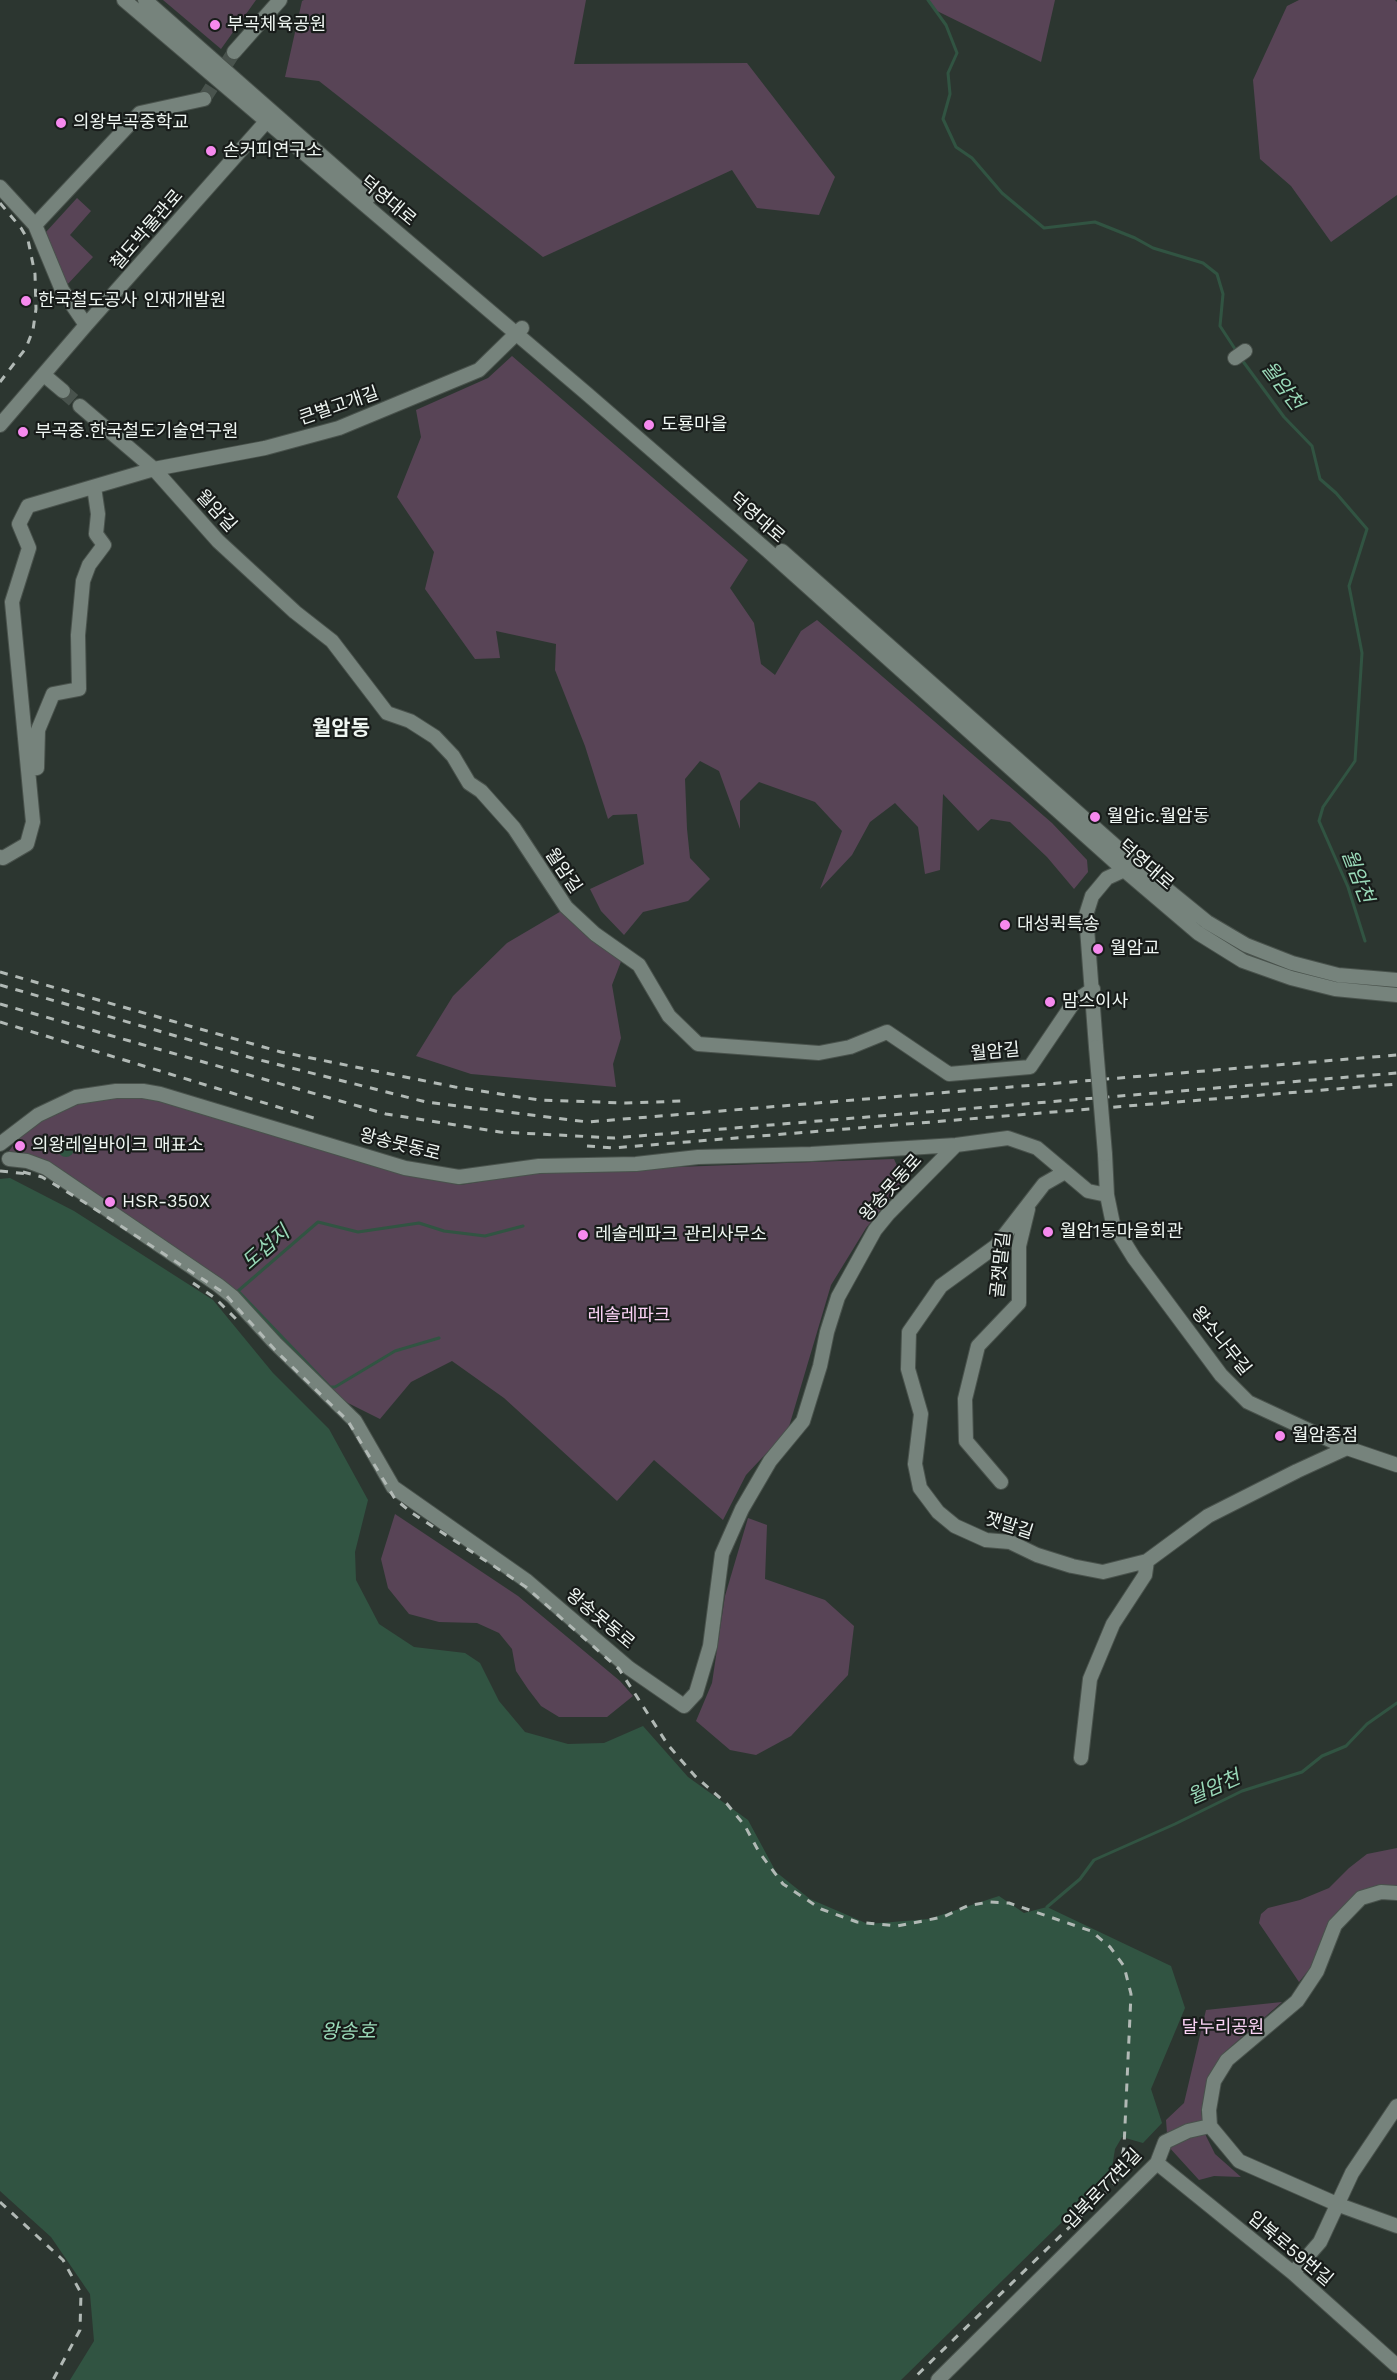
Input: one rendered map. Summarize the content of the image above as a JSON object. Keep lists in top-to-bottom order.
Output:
{
  "streets": {
    "street": [
      "덕영대로",
      "철도박물관로",
      "큰벌고개길",
      "월암길",
      "왕송못동로",
      "골잿말길",
      "왕소나무길",
      "잿말길",
      "입북로77번길",
      "입북로59번길"
    ]
  },
  "crossings": [
    ["덕영대로", "철도박물관로"],
    ["덕영대로", "큰벌고개길"],
    ["큰벌고개길", "월암길"],
    ["왕송못동로", "왕소나무길"],
    ["왕송못동로", "잿말길"],
    ["골잿말길", "잿말길"],
    ["왕소나무길", "잿말길"],
    ["입북로77번길", "입북로59번길"]
  ],
  "districts": ["월암동"],
  "water": ["월암천", "도섭지", "왕송호"],
  "parks": ["레솔레파크", "달누리공원"],
  "places": [
    "부곡체육공원",
    "의왕부곡중학교",
    "손커피연구소",
    "한국철도공사 인재개발원",
    "도룡마을",
    "부곡중.한국철도기술연구원",
    "월암ic.월암동",
    "대성퀵특송",
    "월암교",
    "맘스이사",
    "의왕레일바이크 매표소",
    "HSR-350X",
    "월암1동마을회관",
    "레솔레파크 관리사무소",
    "월암종점"
  ]
}
